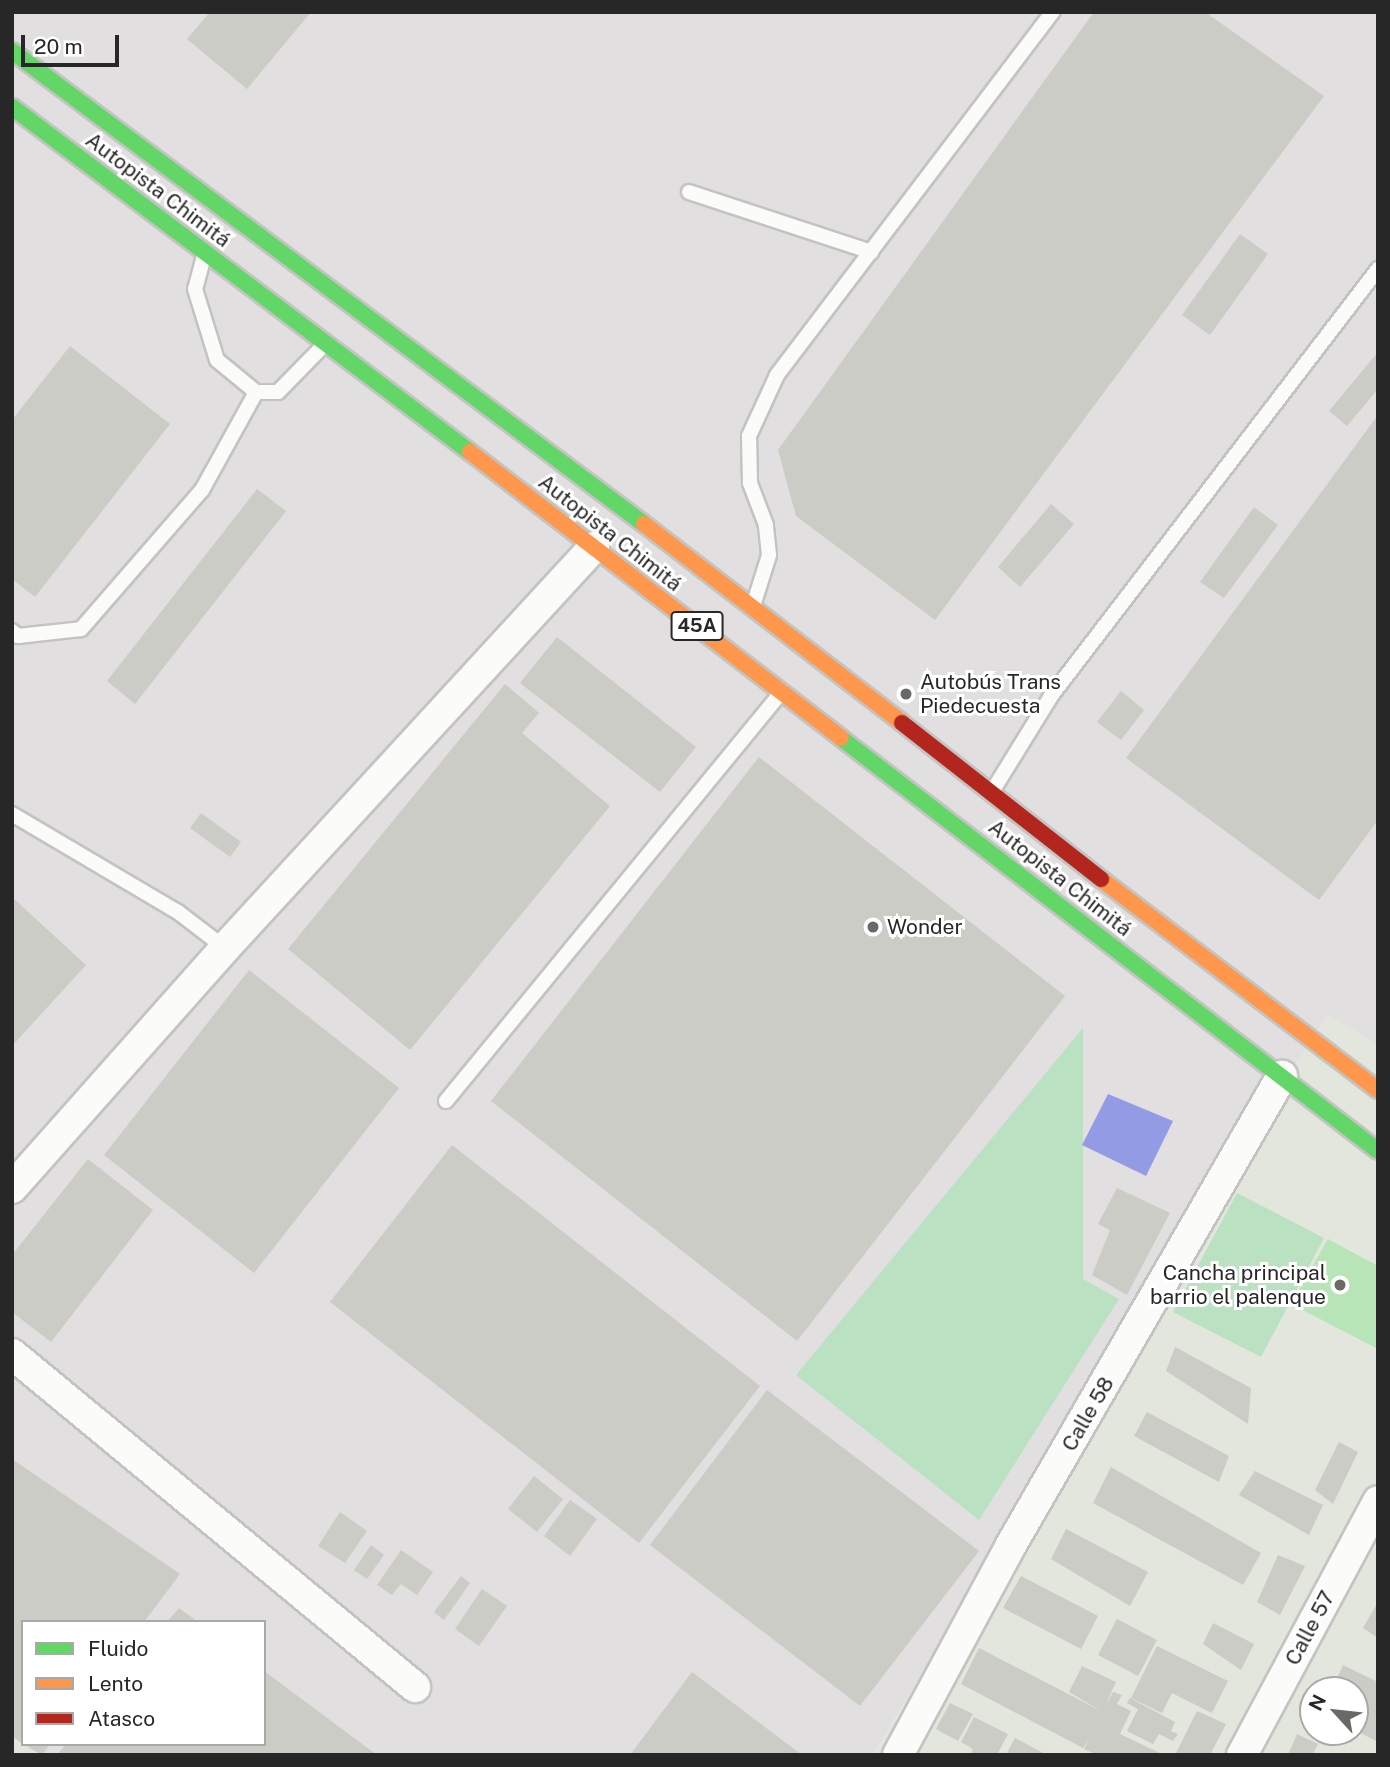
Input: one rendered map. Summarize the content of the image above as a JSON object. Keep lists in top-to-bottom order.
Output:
{
  "streets": {
    "highway": ["Autopista Chimitá", "45A"],
    "street": ["Calle 58", "Calle 57"]
  },
  "crossings": [
    ["Autopista Chimitá", "Calle 58"]
  ],
  "places": ["Autobús Trans Piedecuesta", "Wonder", "Cancha principal barrio el palenque"],
  "legend": ["Fluido", "Lento", "Atasco"],
  "scale_bar": "20 m",
  "north": "top left"
}
